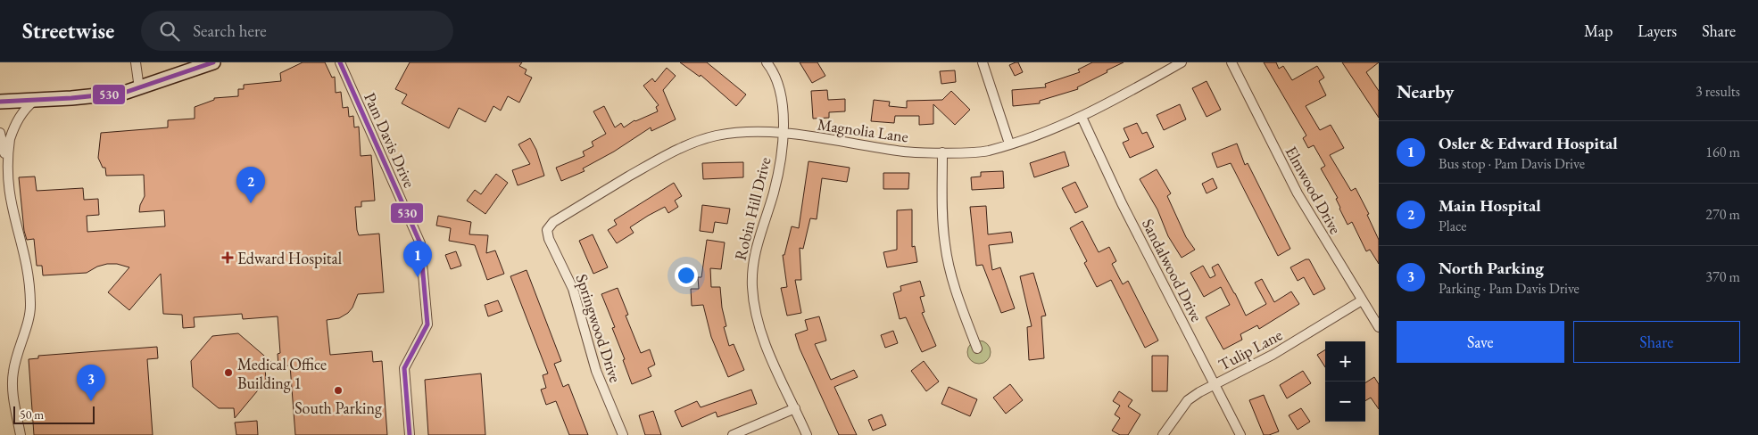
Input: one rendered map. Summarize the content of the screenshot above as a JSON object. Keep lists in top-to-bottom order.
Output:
{
  "streets": {
    "street": [
      "Magnolia Lane",
      "Pam Davis Drive",
      "Elmwood Drive",
      "Robin Hill Drive",
      "Sandalwood Drive",
      "Springwood Drive",
      "Tulip Lane"
    ]
  },
  "crossings": [
    ["Magnolia Lane", "Robin Hill Drive"],
    ["Magnolia Lane", "Sandalwood Drive"],
    ["Magnolia Lane", "Springwood Drive"],
    ["Elmwood Drive", "Tulip Lane"],
    ["Sandalwood Drive", "Tulip Lane"]
  ],
  "places": {
    "health": ["Edward Hospital"],
    "other": ["Medical Office Building 1", "South Parking"]
  },
  "lines": ["transit line 530"],
  "scale_bar": "50 m",
  "page": {
    "header": "Streetwise",
    "search": "Search here",
    "nav": ["Map", "Layers", "Share"],
    "heading": ["Nearby", "3 results"],
    "list": [
      {
        "mark": "1",
        "name": "Osler & Edward Hospital",
        "note": "Bus stop · Pam Davis Drive",
        "value": "160 m"
      },
      {
        "mark": "2",
        "name": "Main Hospital",
        "note": "Place",
        "value": "270 m"
      },
      {
        "mark": "3",
        "name": "North Parking",
        "note": "Parking · Pam Davis Drive",
        "value": "370 m"
      }
    ],
    "pins": ["2", "1", "3"],
    "buttons": ["Save", "Share"],
    "map_buttons": ["+", "−"],
    "scale": "50 m"
  }
}
